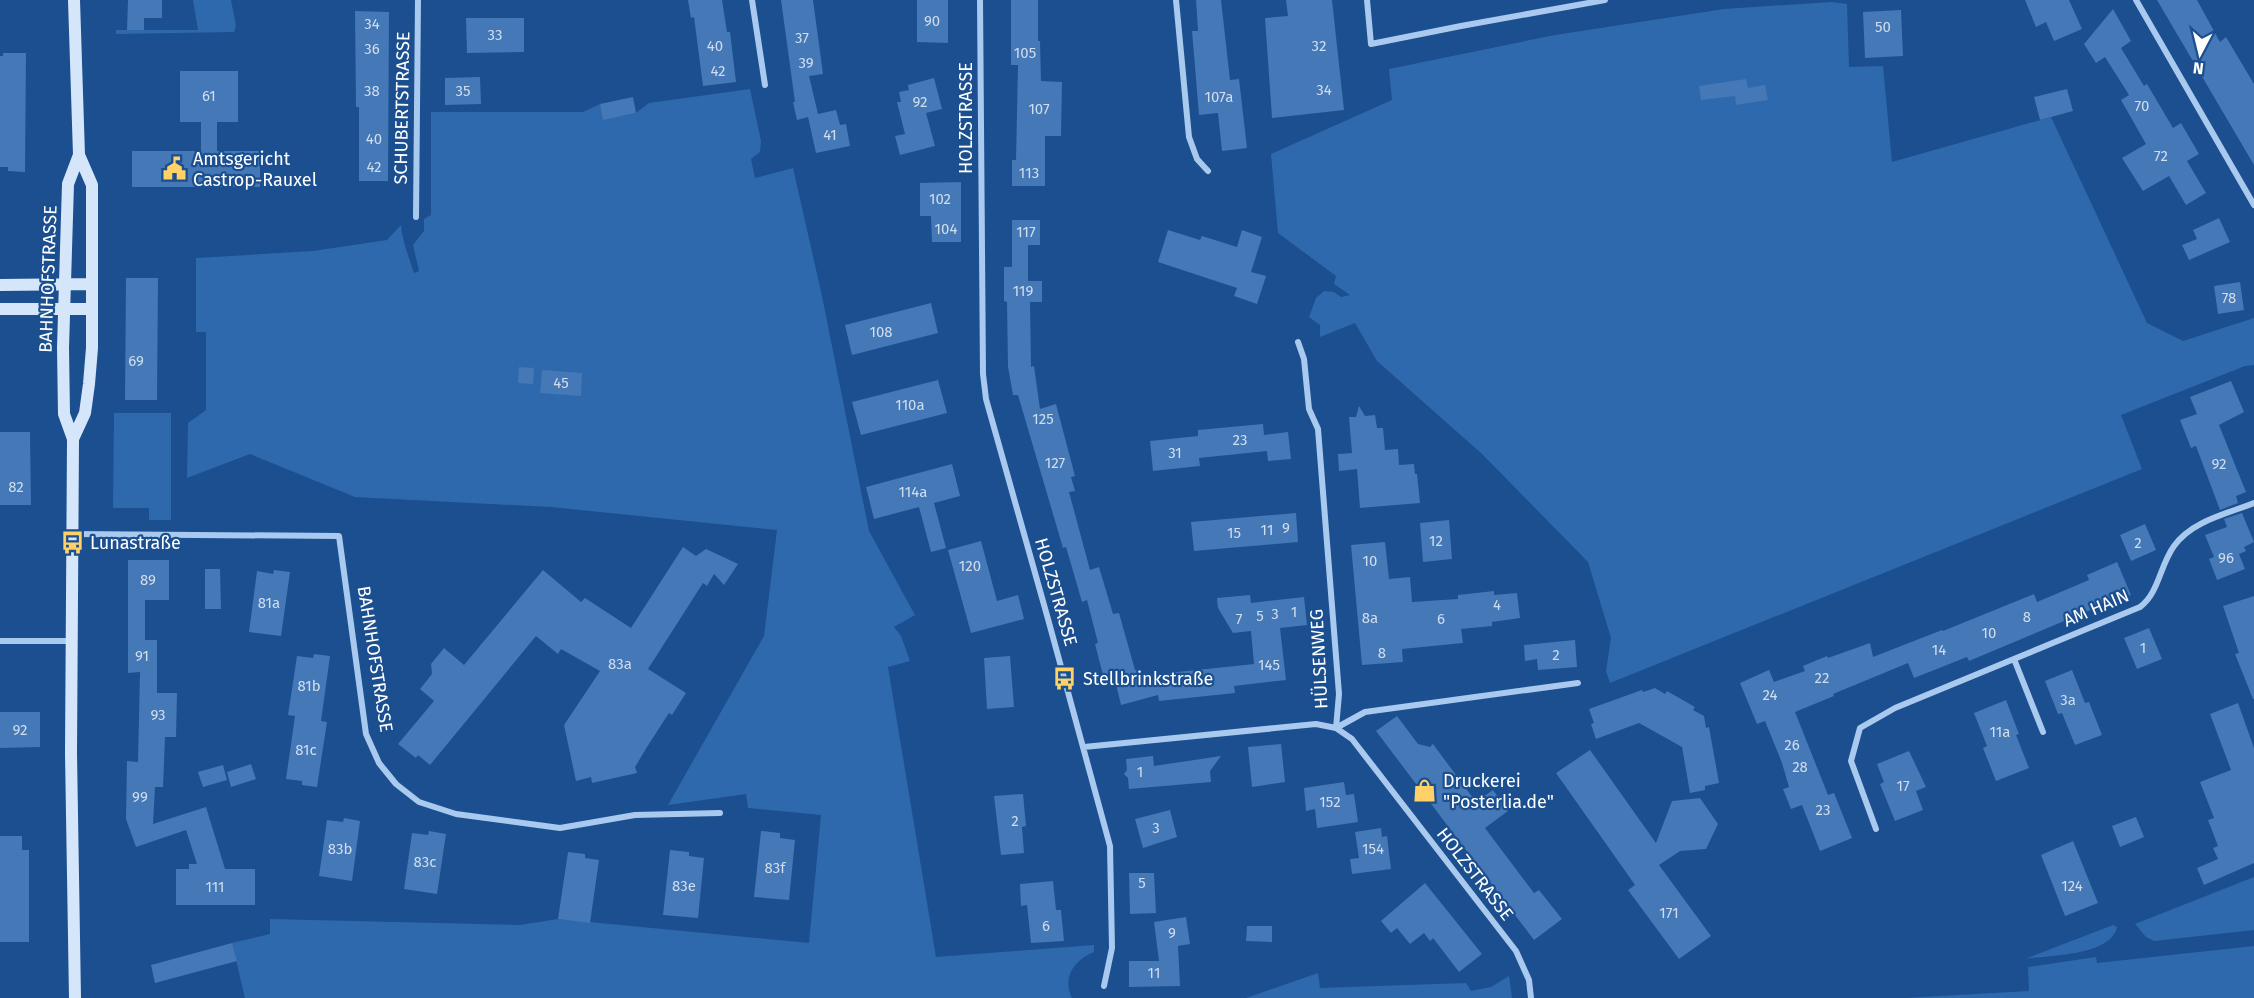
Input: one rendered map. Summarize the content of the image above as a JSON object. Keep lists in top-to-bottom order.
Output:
{
  "streets": {
    "main road": ["BAHNHOFSTRASSE"],
    "street": [
      "SCHUBERTSTRASSE",
      "HOLZSTRASSE",
      "AM HAIN",
      "HÜLSENWEG"
    ]
  },
  "crossings": [
    ["HOLZSTRASSE", "HÜLSENWEG"]
  ],
  "places": {
    "public building": ["Amtsgericht Castrop-Rauxel"],
    "bus stop": ["Lunastraße", "Stellbrinkstraße"],
    "shop": ["Druckerei \"Posterlia.de\""]
  },
  "house_numbers": [
    "90",
    "34",
    "50",
    "33",
    "37",
    "40",
    "32",
    "36",
    "105",
    "39",
    "42",
    "34",
    "38",
    "35",
    "61",
    "107a",
    "92",
    "70",
    "107",
    "41",
    "40",
    "72",
    "42",
    "113",
    "102",
    "104",
    "117",
    "119",
    "78",
    "108",
    "69",
    "45",
    "110a",
    "125",
    "23",
    "31",
    "127",
    "92",
    "82",
    "114a",
    "9",
    "11",
    "15",
    "12",
    "2",
    "96",
    "10",
    "120",
    "89",
    "81a",
    "4",
    "1",
    "3",
    "5",
    "8",
    "8a",
    "7",
    "6",
    "10",
    "1",
    "14",
    "8",
    "2",
    "91",
    "83a",
    "145",
    "22",
    "81b",
    "24",
    "3a",
    "93",
    "92",
    "11a",
    "26",
    "81c",
    "28",
    "1",
    "17",
    "99",
    "152",
    "23",
    "2",
    "3",
    "83b",
    "154",
    "83c",
    "83f",
    "5",
    "83e",
    "124",
    "111",
    "171",
    "6",
    "9",
    "11"
  ],
  "north": "bottom"
}
